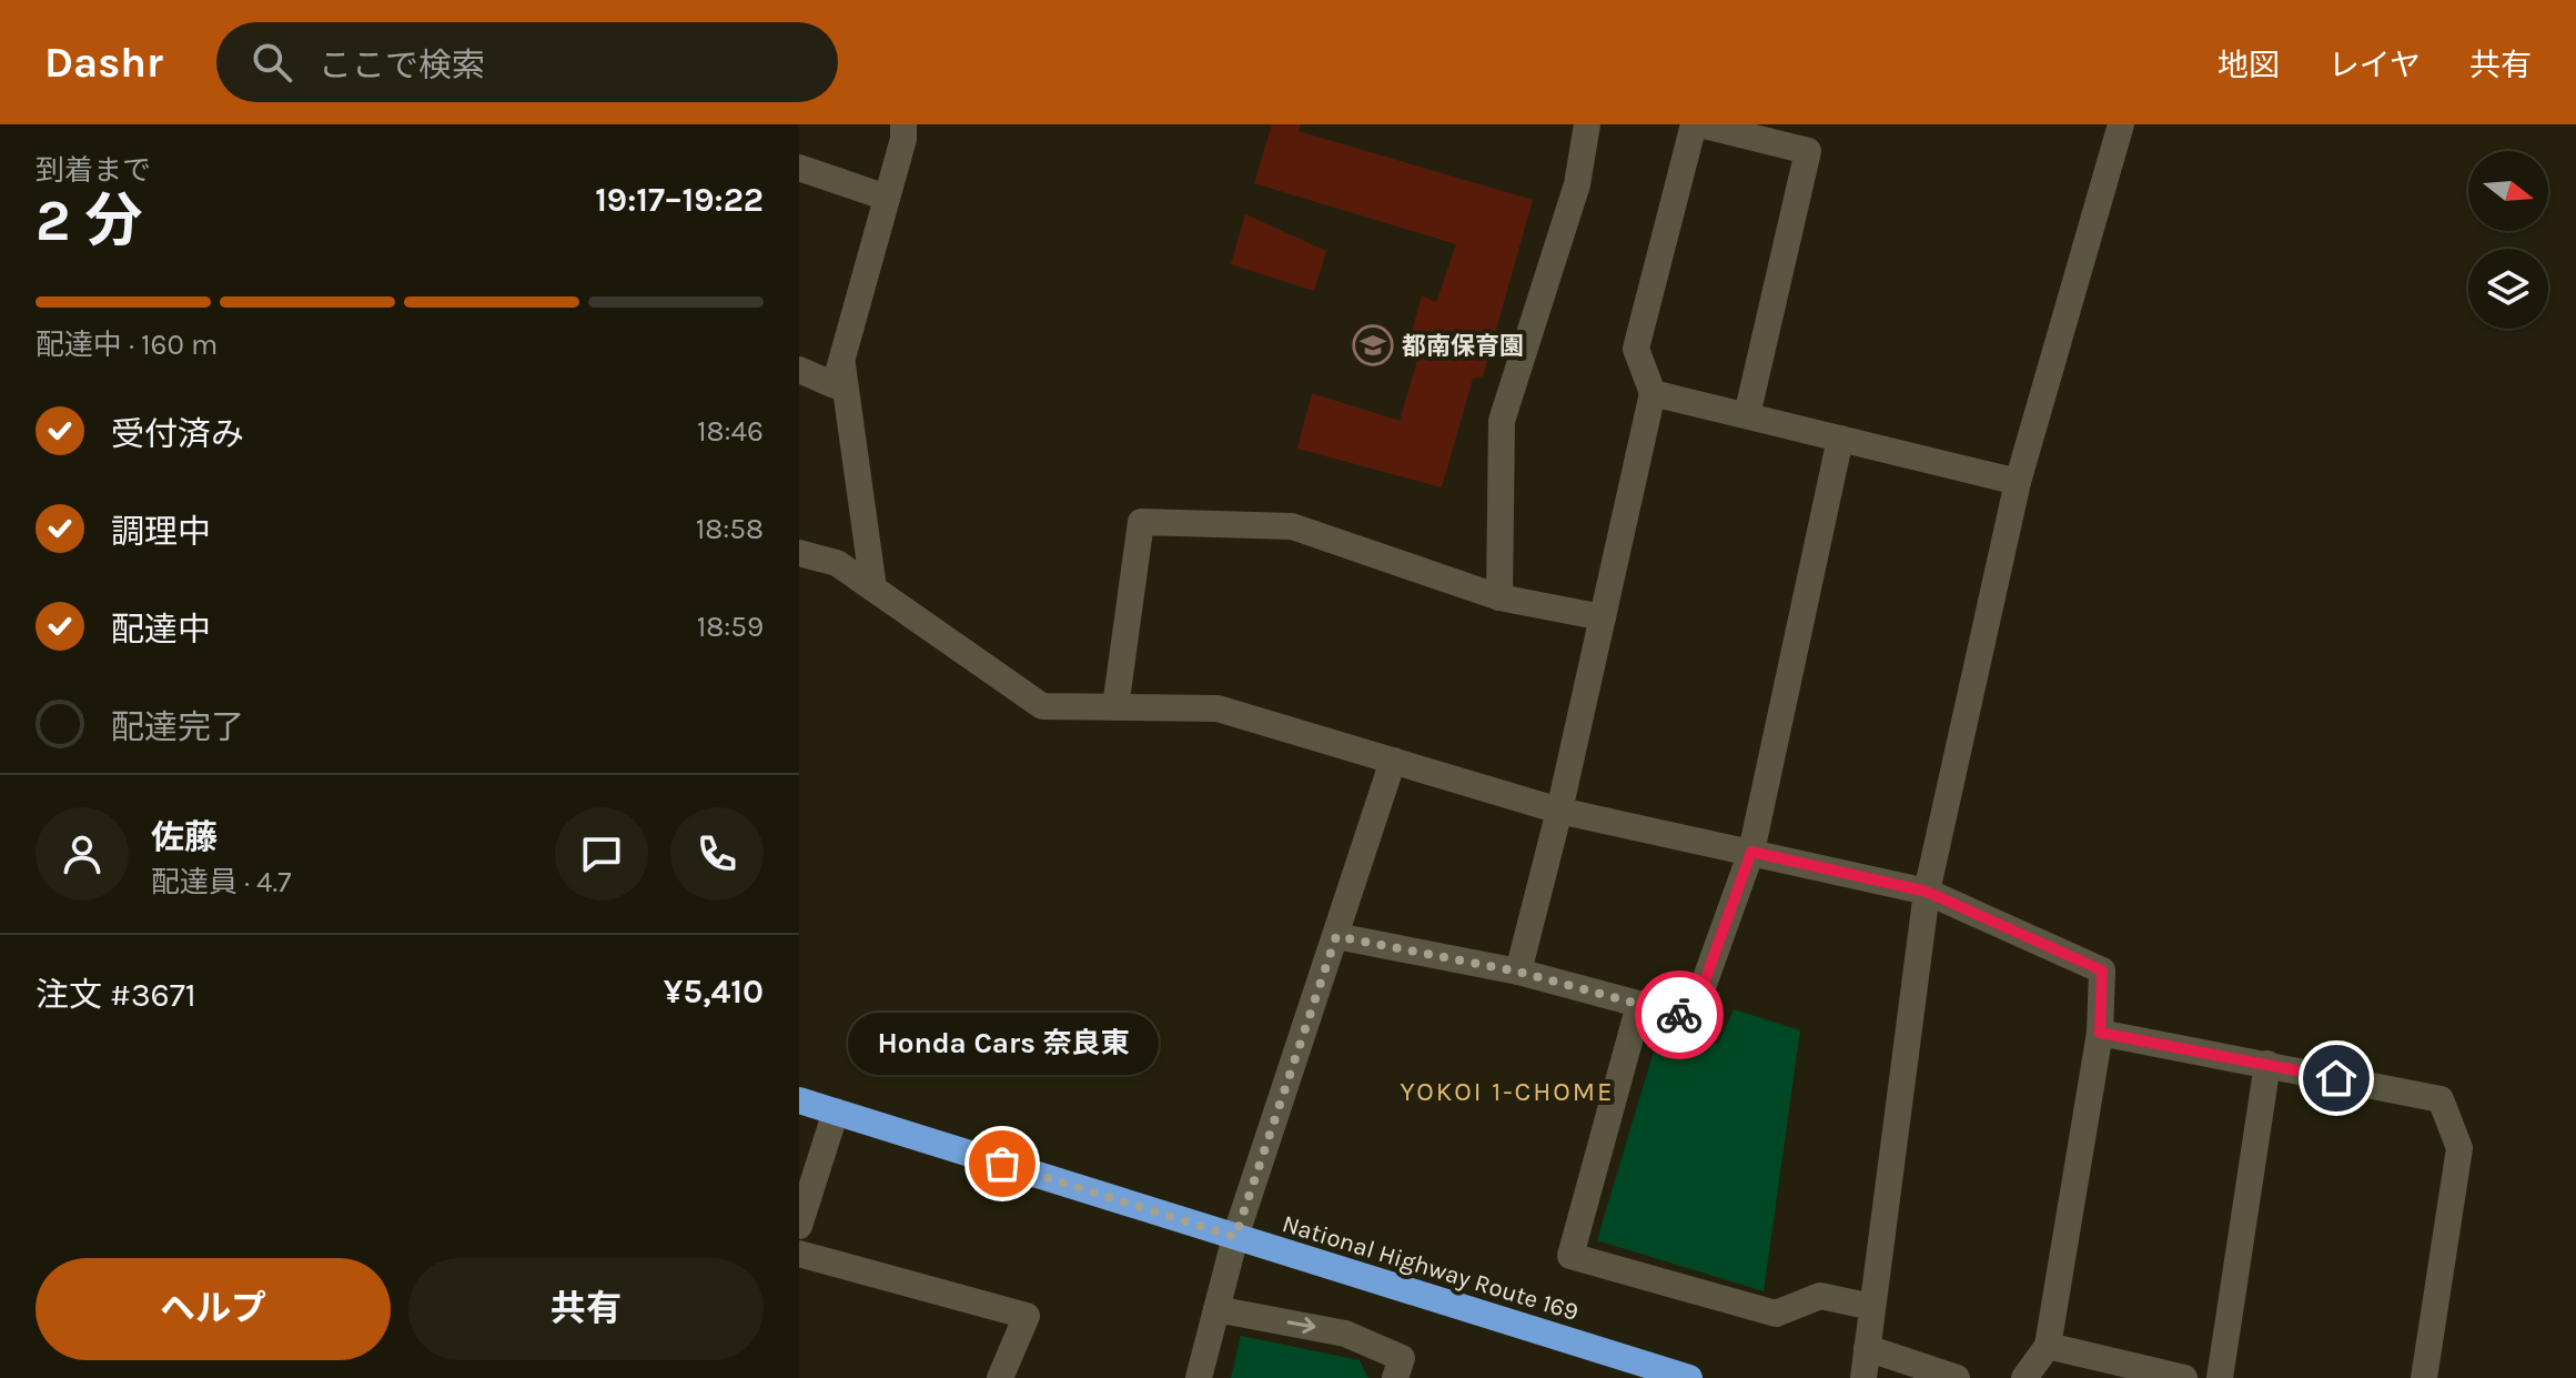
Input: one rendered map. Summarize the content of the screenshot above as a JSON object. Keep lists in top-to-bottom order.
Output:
{
  "streets": {
    "highway": ["National Highway Route 169"]
  },
  "districts": ["YOKOI 1-CHOME"],
  "places": {
    "school or university": ["都南保育園"],
    "other": ["Honda Cars 奈良東"]
  },
  "north": "right",
  "page": {
    "header": "Dashr",
    "search": "ここで検索",
    "nav": ["地図", "レイヤ", "共有"],
    "heading": ["2 分", "到着まで", "19:17–19:22"],
    "panel": [
      "佐藤",
      "配達員 · 4.7",
      "注文 #3671",
      "¥5,410"
    ],
    "bar": "配達中 · 160 m",
    "list": [
      ["受付済み", "18:46"],
      ["調理中", "18:58"],
      ["配達中", "18:59"],
      "配達完了"
    ],
    "bubble": "Honda Cars 奈良東",
    "buttons": ["ヘルプ", "共有"]
  }
}
